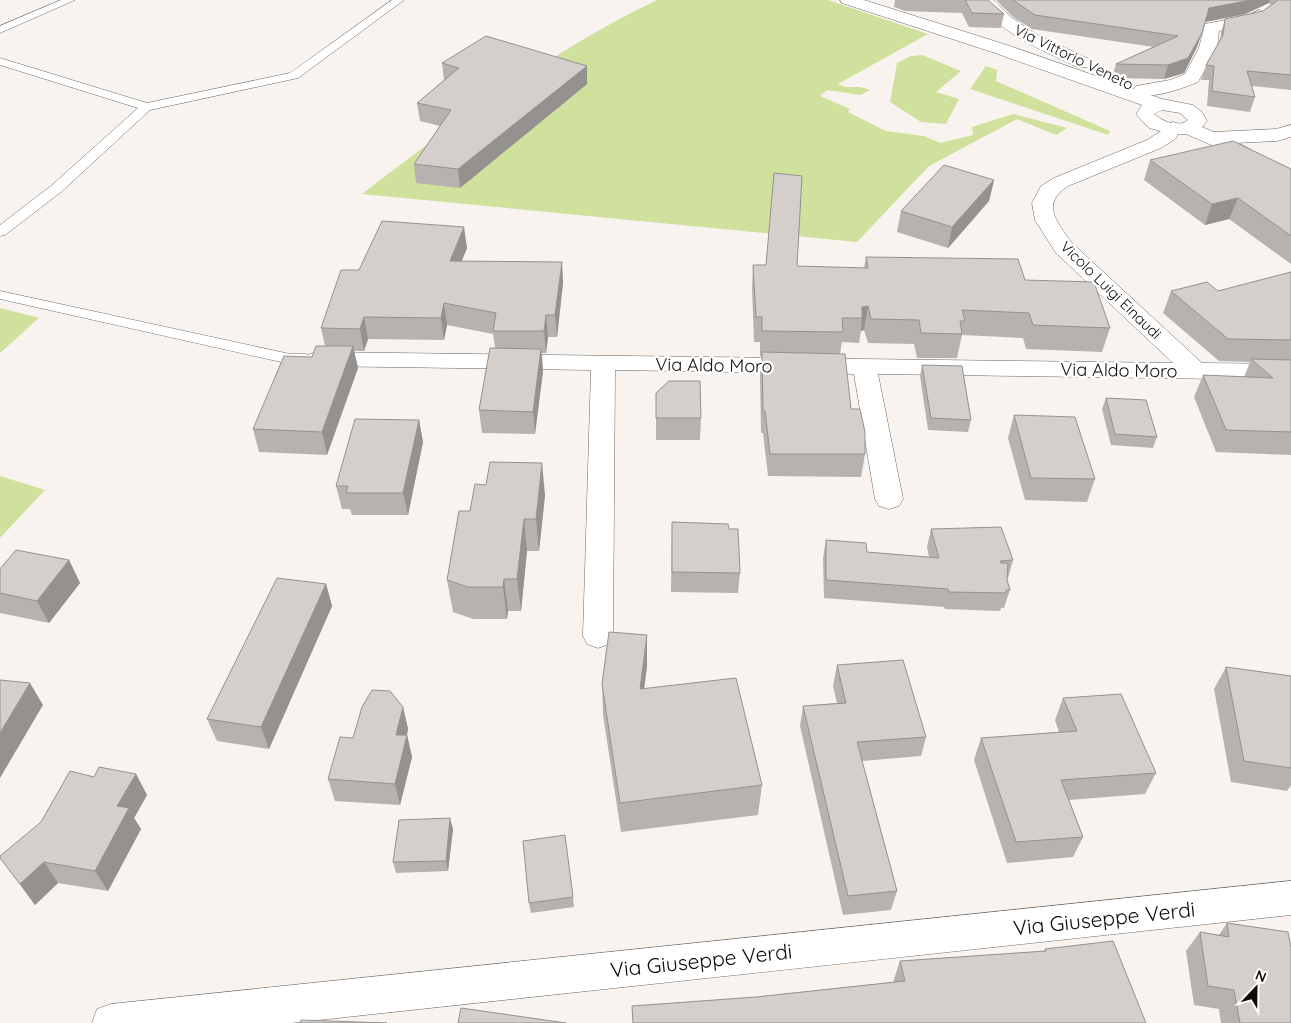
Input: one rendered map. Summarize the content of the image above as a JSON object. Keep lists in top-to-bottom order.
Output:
{
  "streets": {
    "street": [
      "Via Vittorio Veneto",
      "Vicolo Luigi Einaudi",
      "Via Aldo Moro",
      "Via Giuseppe Verdi"
    ]
  },
  "crossings": [
    ["Vicolo Luigi Einaudi", "Via Aldo Moro"]
  ],
  "north": "top"
}
